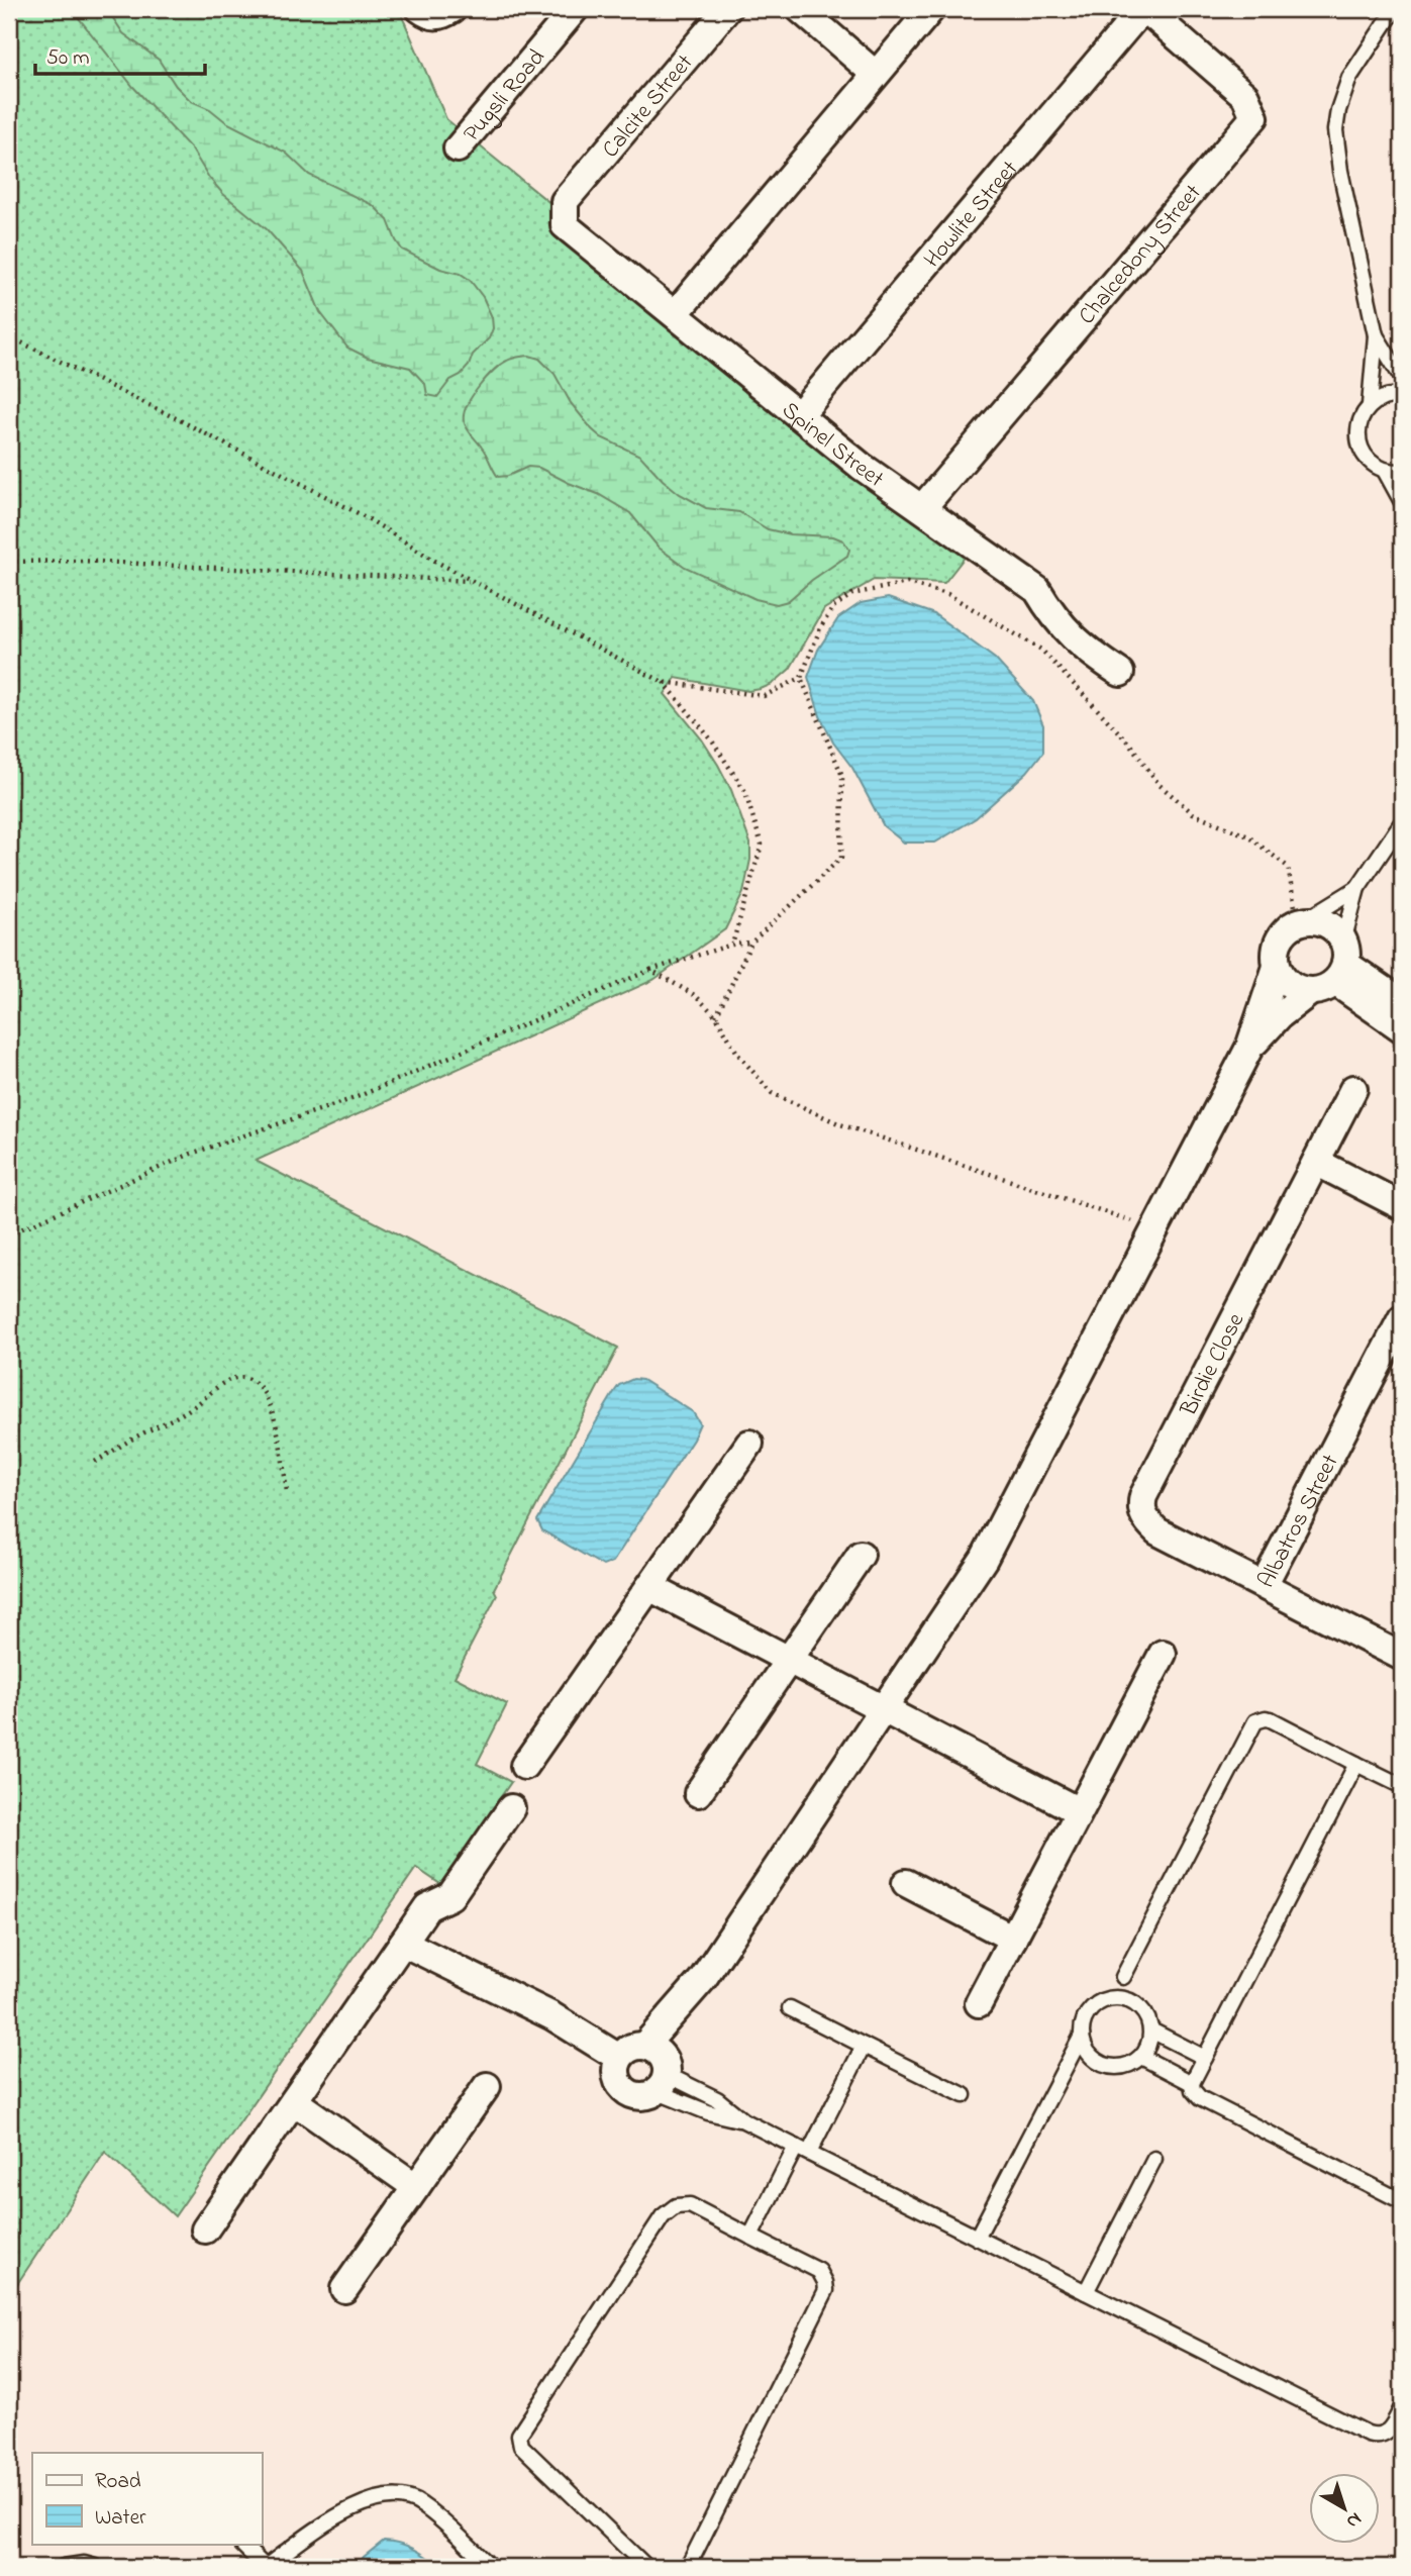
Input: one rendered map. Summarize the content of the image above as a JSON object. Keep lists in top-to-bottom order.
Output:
{
  "streets": {
    "street": [
      "Pugsli Road",
      "Calcite Street",
      "Howlite Street",
      "Chalcedony Street",
      "Spinel Street",
      "Birdie Close",
      "Albatros Street"
    ]
  },
  "crossings": [
    ["Calcite Street", "Spinel Street"],
    ["Howlite Street", "Chalcedony Street"],
    ["Howlite Street", "Spinel Street"],
    ["Chalcedony Street", "Spinel Street"],
    ["Birdie Close", "Albatros Street"]
  ],
  "legend": ["Road", "Water"],
  "scale_bar": "50 m",
  "north": "bottom right"
}
